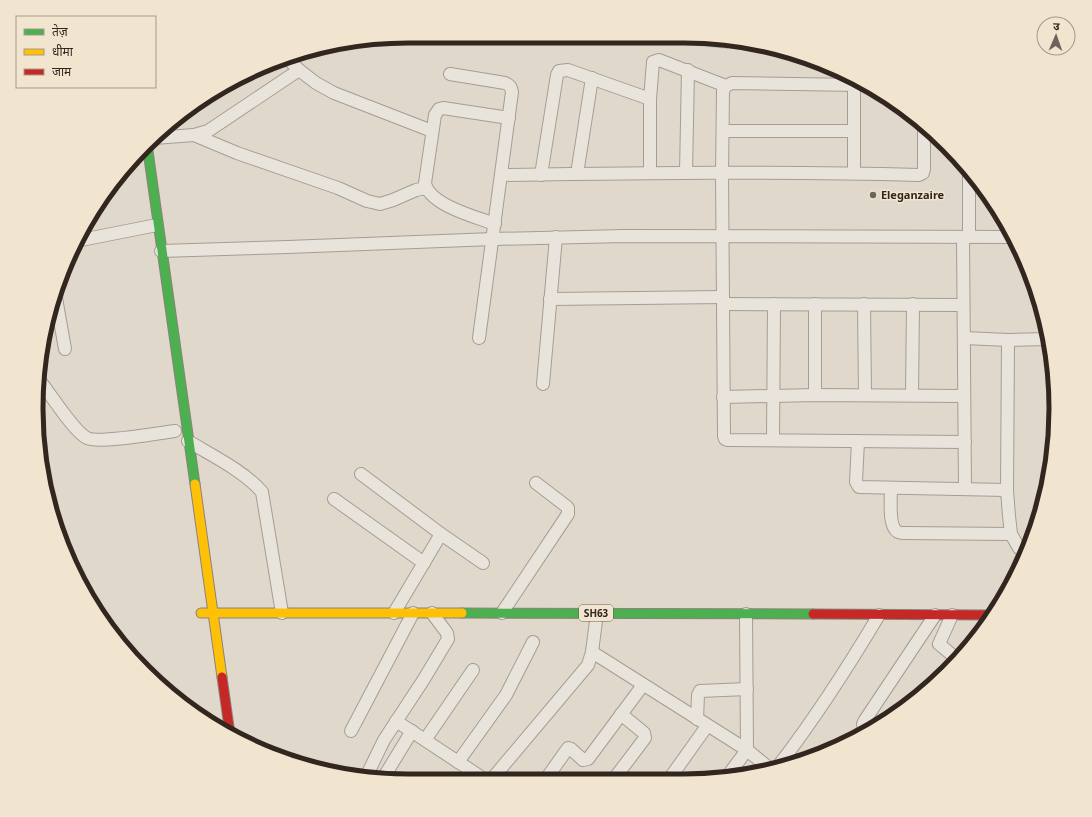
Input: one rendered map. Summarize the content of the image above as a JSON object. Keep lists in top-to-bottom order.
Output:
{
  "streets": {
    "main road": ["SH63"]
  },
  "places": ["Eleganzaire"],
  "legend": ["तेज़", "धीमा", "जाम"],
  "north": "top"
}
